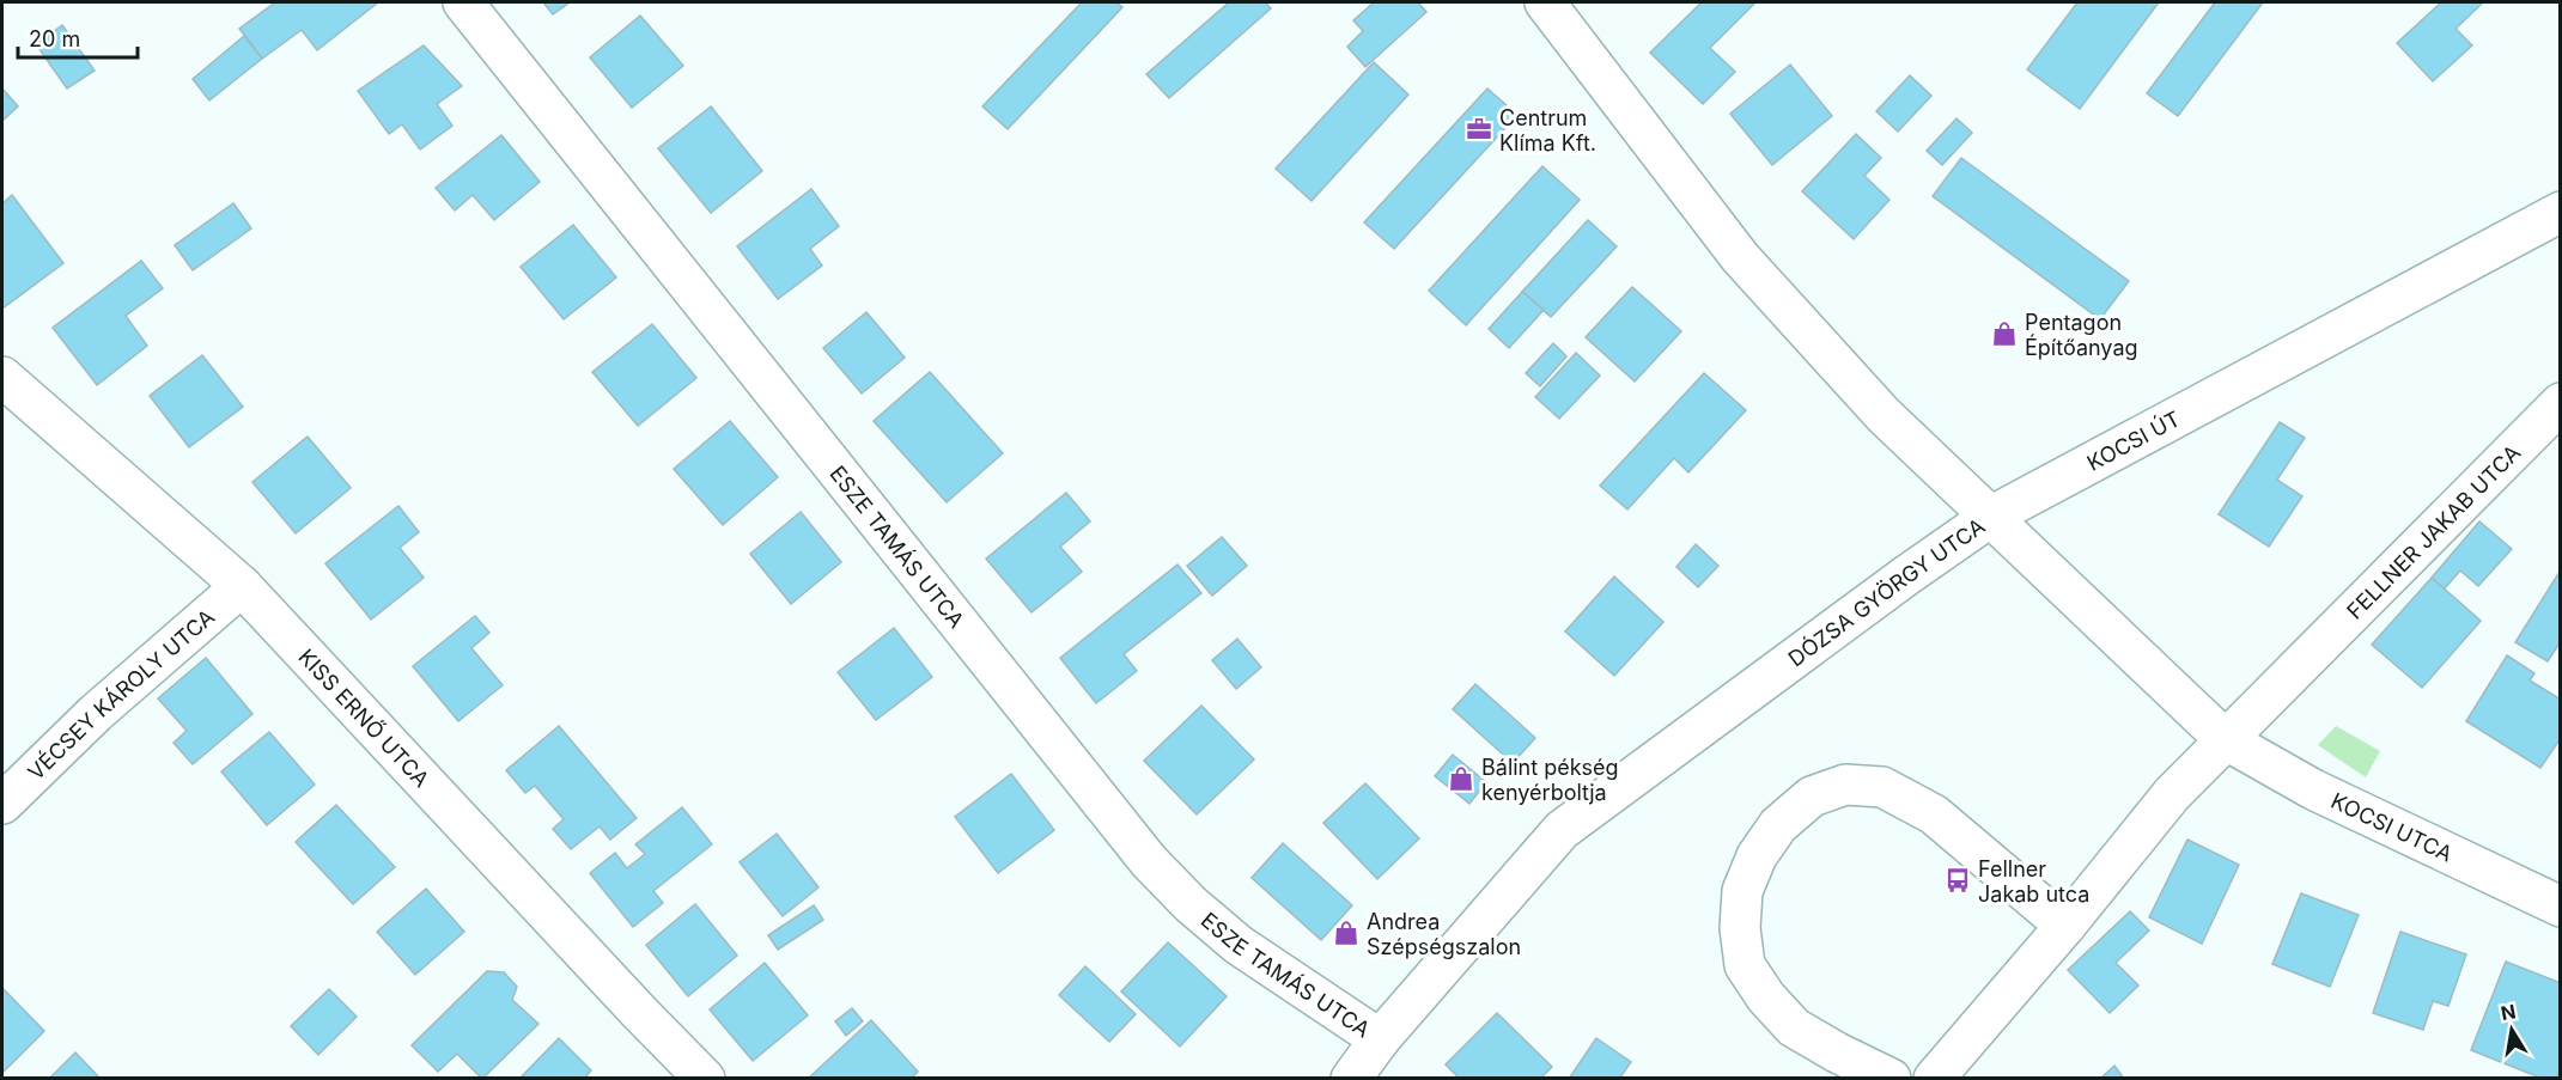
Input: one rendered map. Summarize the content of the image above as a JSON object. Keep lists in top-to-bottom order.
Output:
{
  "streets": {
    "street": [
      "KOCSI ÚT",
      "FELLNER JAKAB UTCA",
      "ESZE TAMÁS UTCA",
      "DÓZSA GYÖRGY UTCA",
      "VÉCSEY KÁROLY UTCA",
      "KISS ERNŐ UTCA",
      "KOCSI UTCA"
    ]
  },
  "crossings": [
    ["KOCSI ÚT", "DÓZSA GYÖRGY UTCA"],
    ["FELLNER JAKAB UTCA", "KOCSI UTCA"],
    ["ESZE TAMÁS UTCA", "DÓZSA GYÖRGY UTCA"],
    ["VÉCSEY KÁROLY UTCA", "KISS ERNŐ UTCA"]
  ],
  "places": {
    "office": ["Centrum Klíma Kft."],
    "shop": ["Pentagon Építőanyag", "Bálint pékség kenyérboltja", "Andrea Szépségszalon"],
    "bus stop": ["Fellner Jakab utca"]
  },
  "scale_bar": "20 m",
  "north": "top"
}
